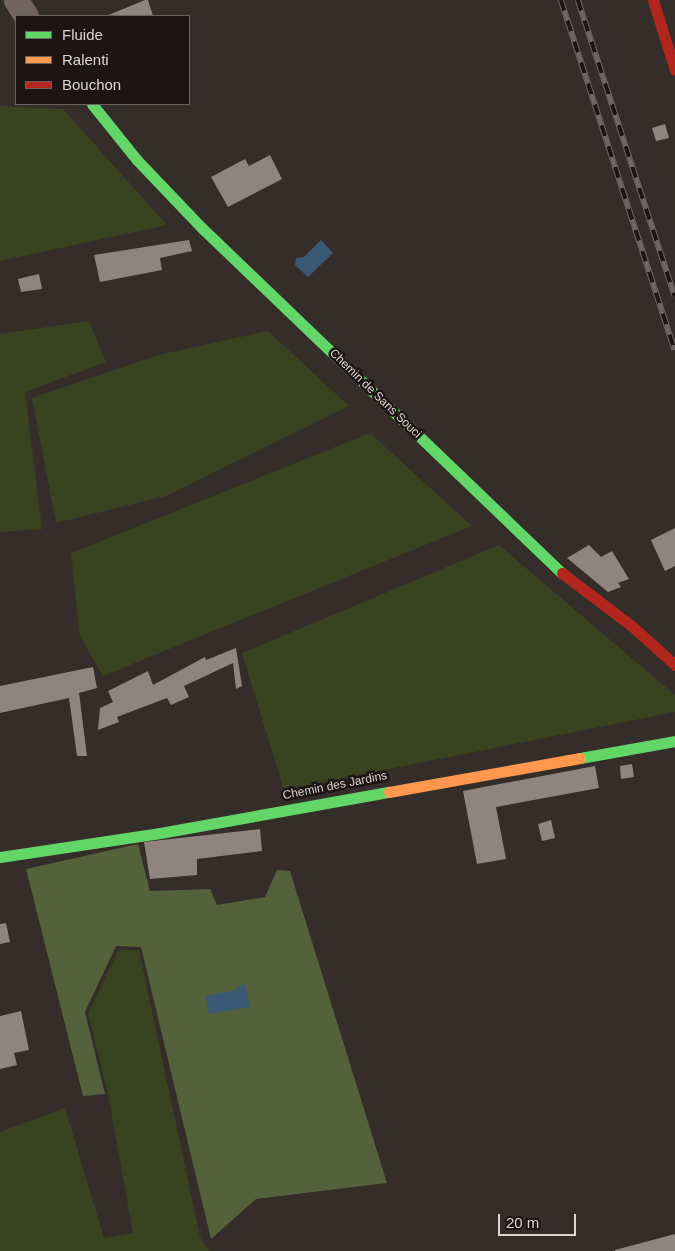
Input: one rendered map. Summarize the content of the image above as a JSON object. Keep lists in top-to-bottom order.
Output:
{
  "streets": {
    "street": ["Chemin de Sans Souci", "Chemin des Jardins"]
  },
  "legend": ["Fluide", "Ralenti", "Bouchon"],
  "scale_bar": "20 m"
}
